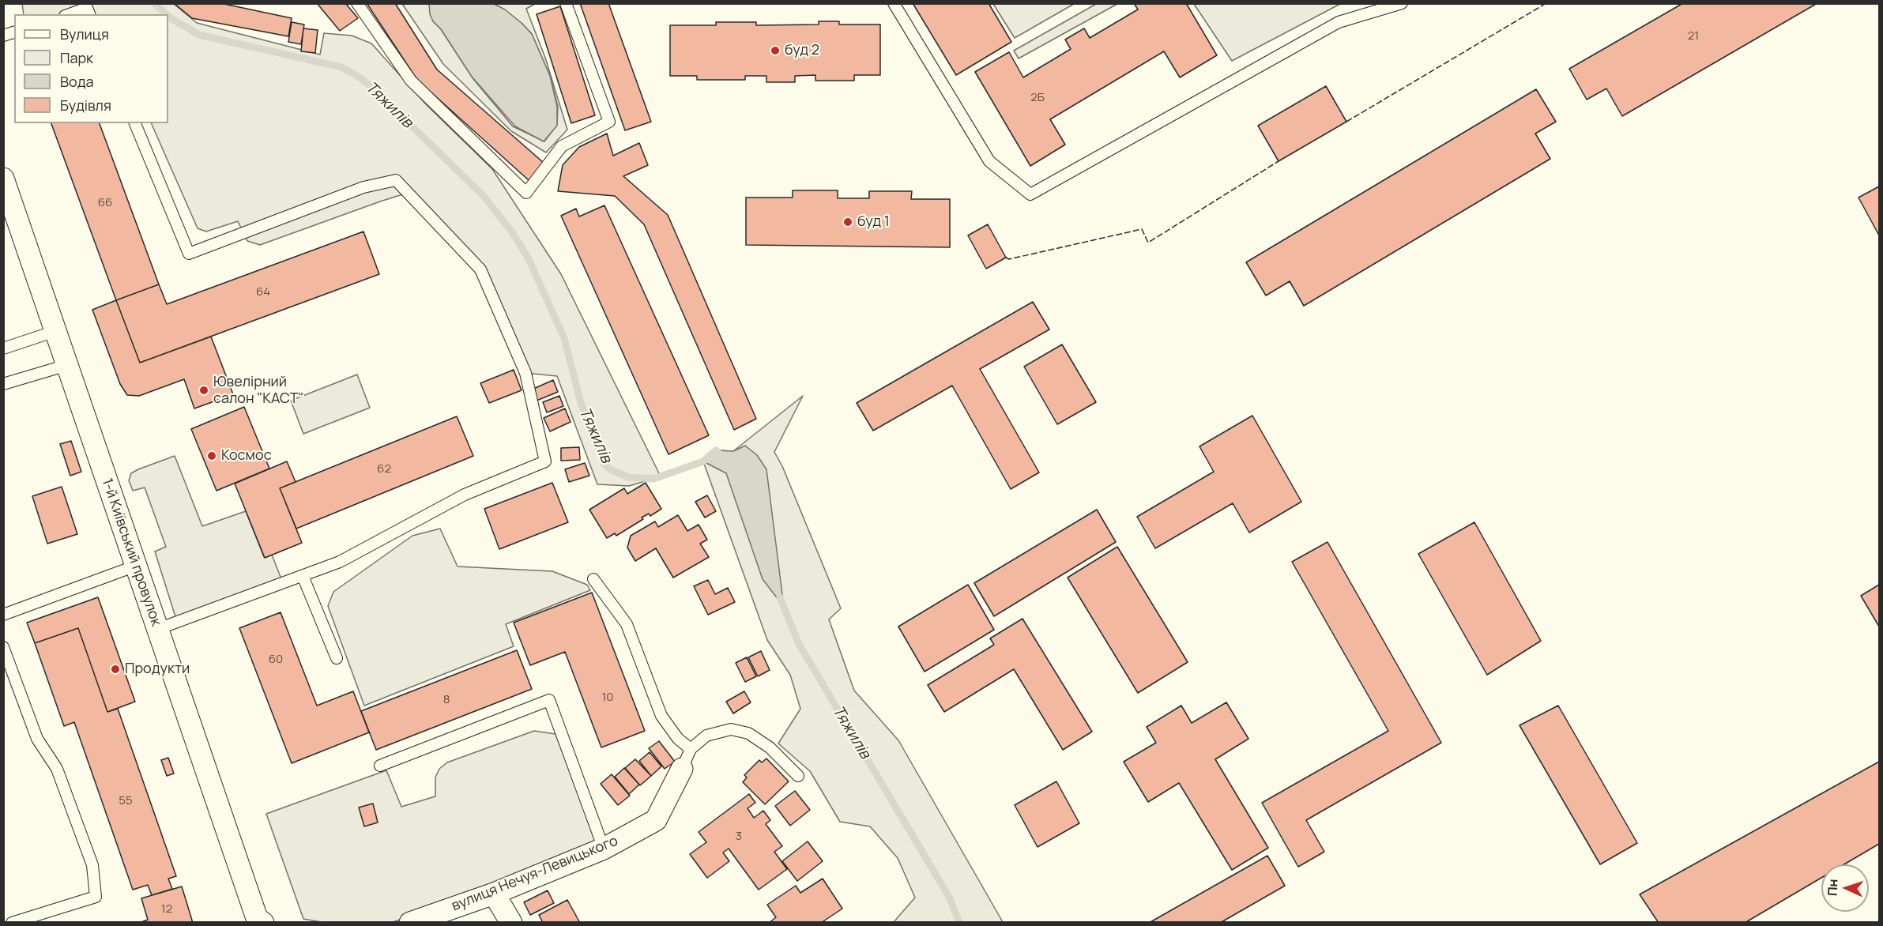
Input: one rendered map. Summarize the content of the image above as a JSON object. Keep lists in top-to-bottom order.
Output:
{
  "streets": {
    "street": ["1-й Київський провулок", "вулиця Нечуя-Левицького"]
  },
  "water": ["Тяжилів"],
  "places": [
    "буд 2",
    "буд 1",
    "Ювелірний салон \"КАСТ\"",
    "Космос",
    "Продукти"
  ],
  "house_numbers": [
    "21",
    "2Б",
    "66",
    "64",
    "62",
    "60",
    "10",
    "8",
    "55",
    "3",
    "12"
  ],
  "legend": [
    "Вулиця",
    "Парк",
    "Вода",
    "Будівля"
  ],
  "north": "left"
}
